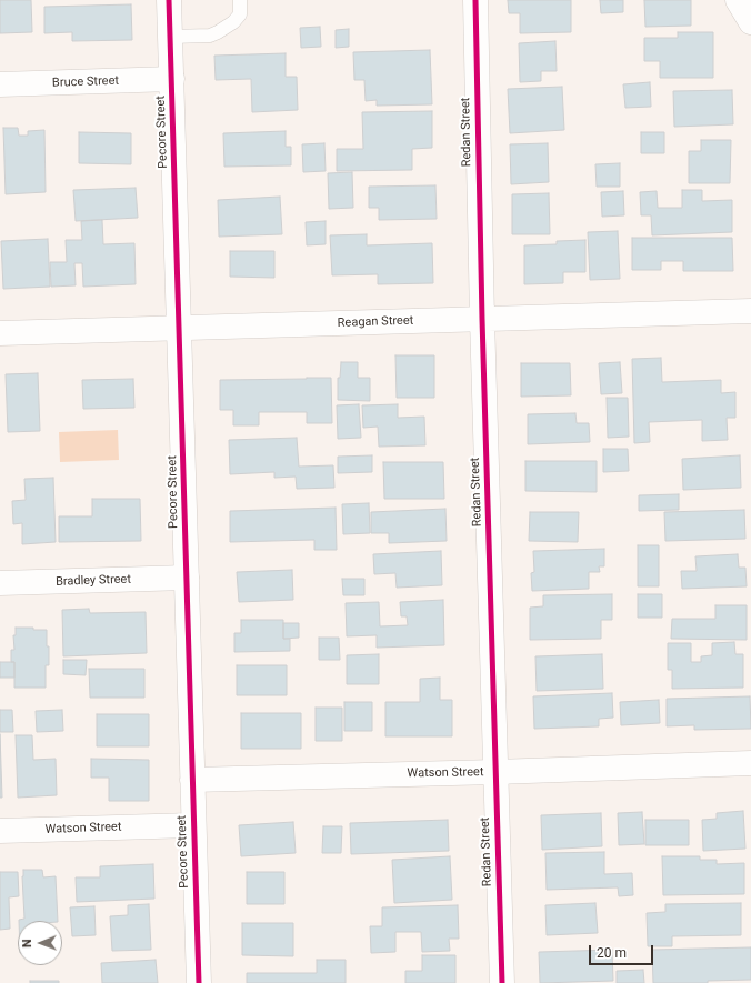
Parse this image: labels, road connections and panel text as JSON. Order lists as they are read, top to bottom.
{
  "streets": {
    "street": [
      "Bruce Street",
      "Pecore Street",
      "Redan Street",
      "Reagan Street",
      "Bradley Street",
      "Watson Street"
    ]
  },
  "crossings": [
    ["Bruce Street", "Pecore Street"],
    ["Pecore Street", "Reagan Street"],
    ["Pecore Street", "Bradley Street"],
    ["Pecore Street", "Watson Street"],
    ["Redan Street", "Reagan Street"],
    ["Redan Street", "Watson Street"]
  ],
  "scale_bar": "20 m",
  "north": "left"
}
